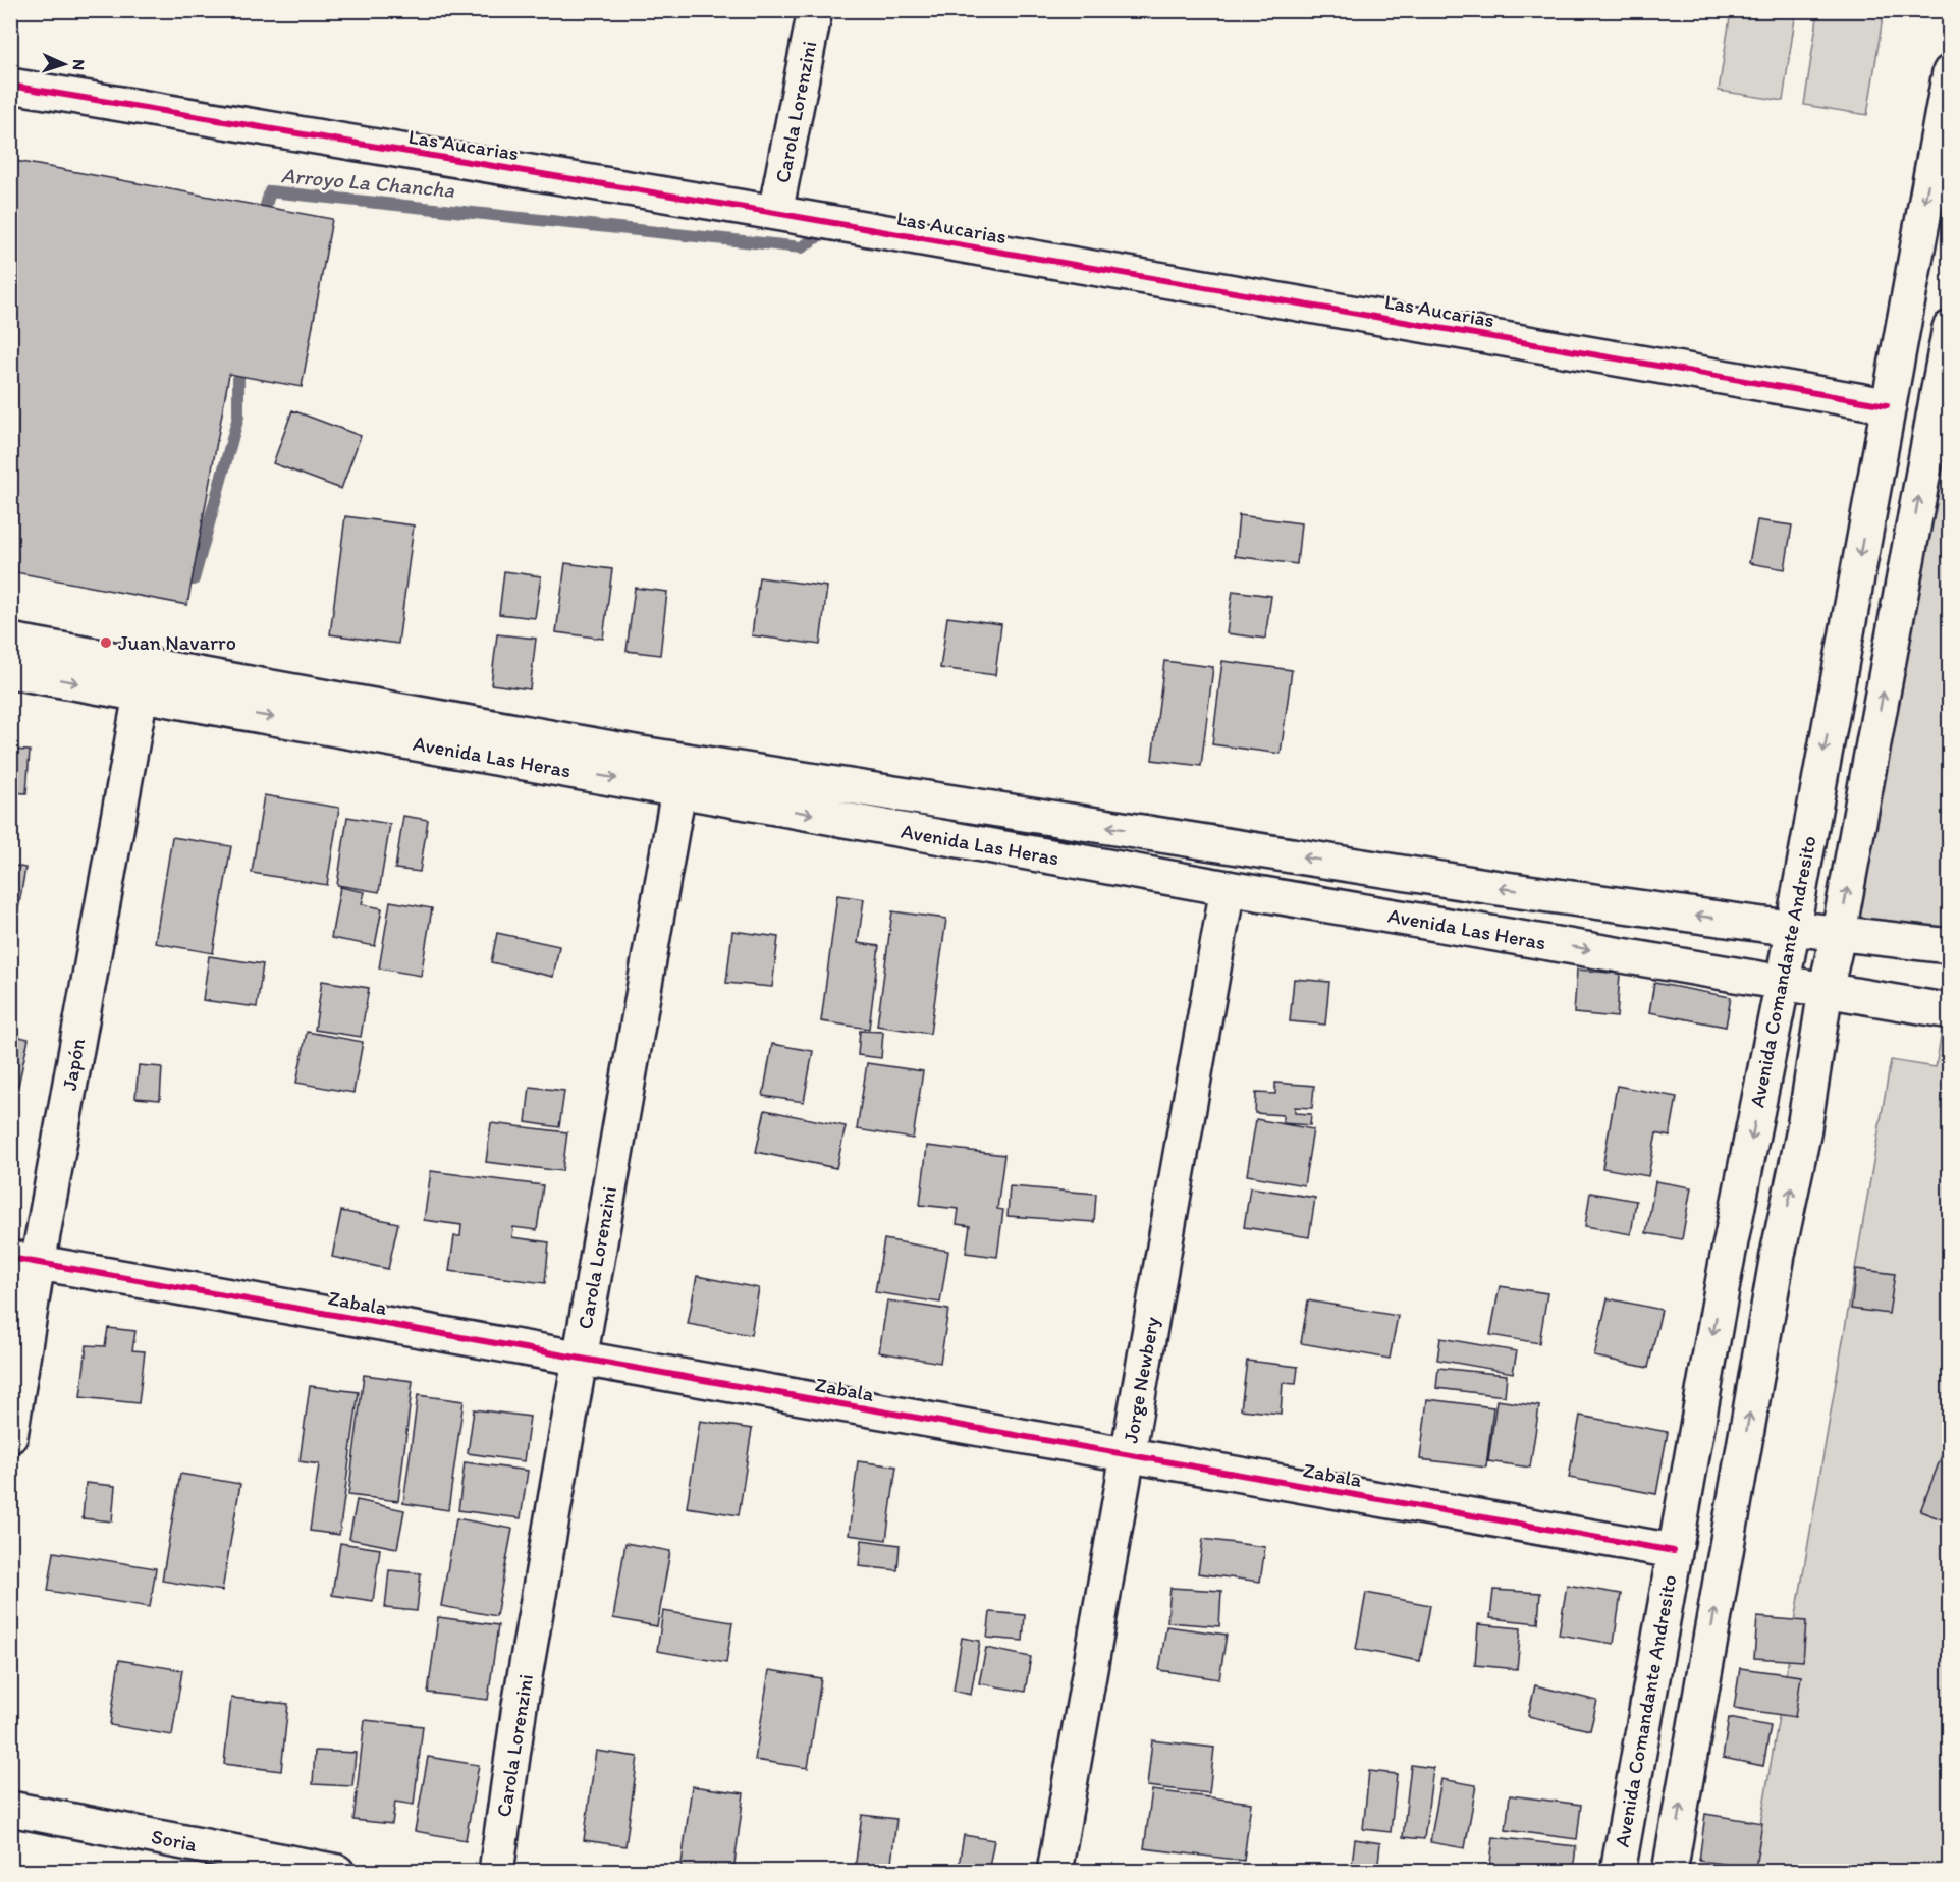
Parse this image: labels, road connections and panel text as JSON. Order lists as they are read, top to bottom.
{
  "streets": {
    "main road": [
      "Carola Lorenzini",
      "Las Aucarias",
      "Avenida Las Heras",
      "Avenida Comandante Andresito",
      "Japón",
      "Zabala",
      "Jorge Newbery",
      "Soria"
    ]
  },
  "crossings": [
    ["Carola Lorenzini", "Las Aucarias"],
    ["Carola Lorenzini", "Avenida Las Heras"],
    ["Carola Lorenzini", "Zabala"],
    ["Las Aucarias", "Avenida Comandante Andresito"],
    ["Avenida Las Heras", "Avenida Comandante Andresito"],
    ["Avenida Las Heras", "Japón"],
    ["Avenida Las Heras", "Jorge Newbery"],
    ["Avenida Comandante Andresito", "Zabala"],
    ["Japón", "Zabala"],
    ["Zabala", "Jorge Newbery"]
  ],
  "water": ["Arroyo La Chancha"],
  "places": ["Juan Navarro"],
  "north": "right"
}
